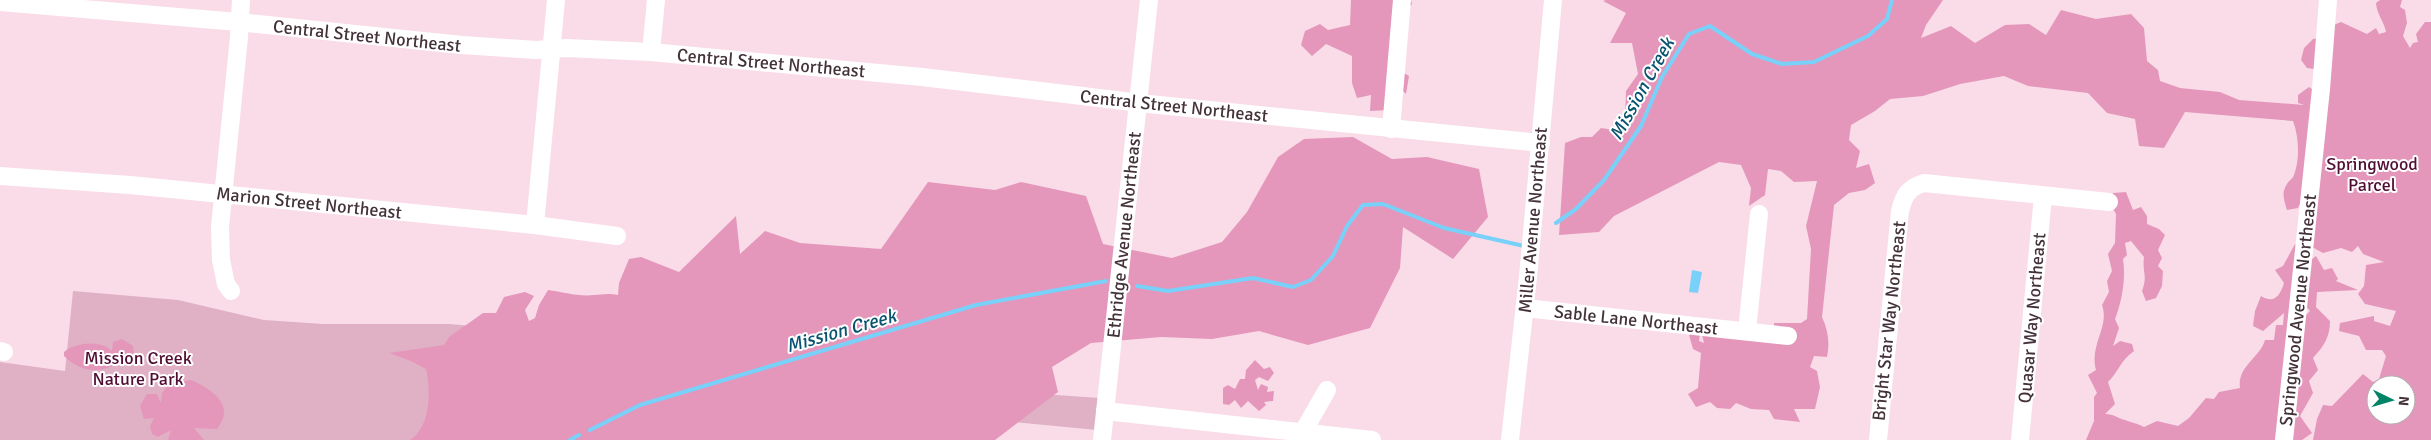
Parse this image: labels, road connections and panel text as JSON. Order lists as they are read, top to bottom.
{
  "streets": {
    "street": [
      "Central Street Northeast",
      "Marion Street Northeast",
      "Miller Avenue Northeast",
      "Ethridge Avenue Northeast",
      "Springwood Avenue Northeast",
      "Quasar Way Northeast",
      "Sable Lane Northeast",
      "Bright Star Way Northeast"
    ]
  },
  "crossings": [
    ["Central Street Northeast", "Miller Avenue Northeast"],
    ["Central Street Northeast", "Ethridge Avenue Northeast"],
    ["Miller Avenue Northeast", "Sable Lane Northeast"],
    ["Quasar Way Northeast", "Bright Star Way Northeast"]
  ],
  "water": ["Mission Creek"],
  "parks": ["Springwood Parcel", "Mission Creek Nature Park"],
  "north": "right"
}
